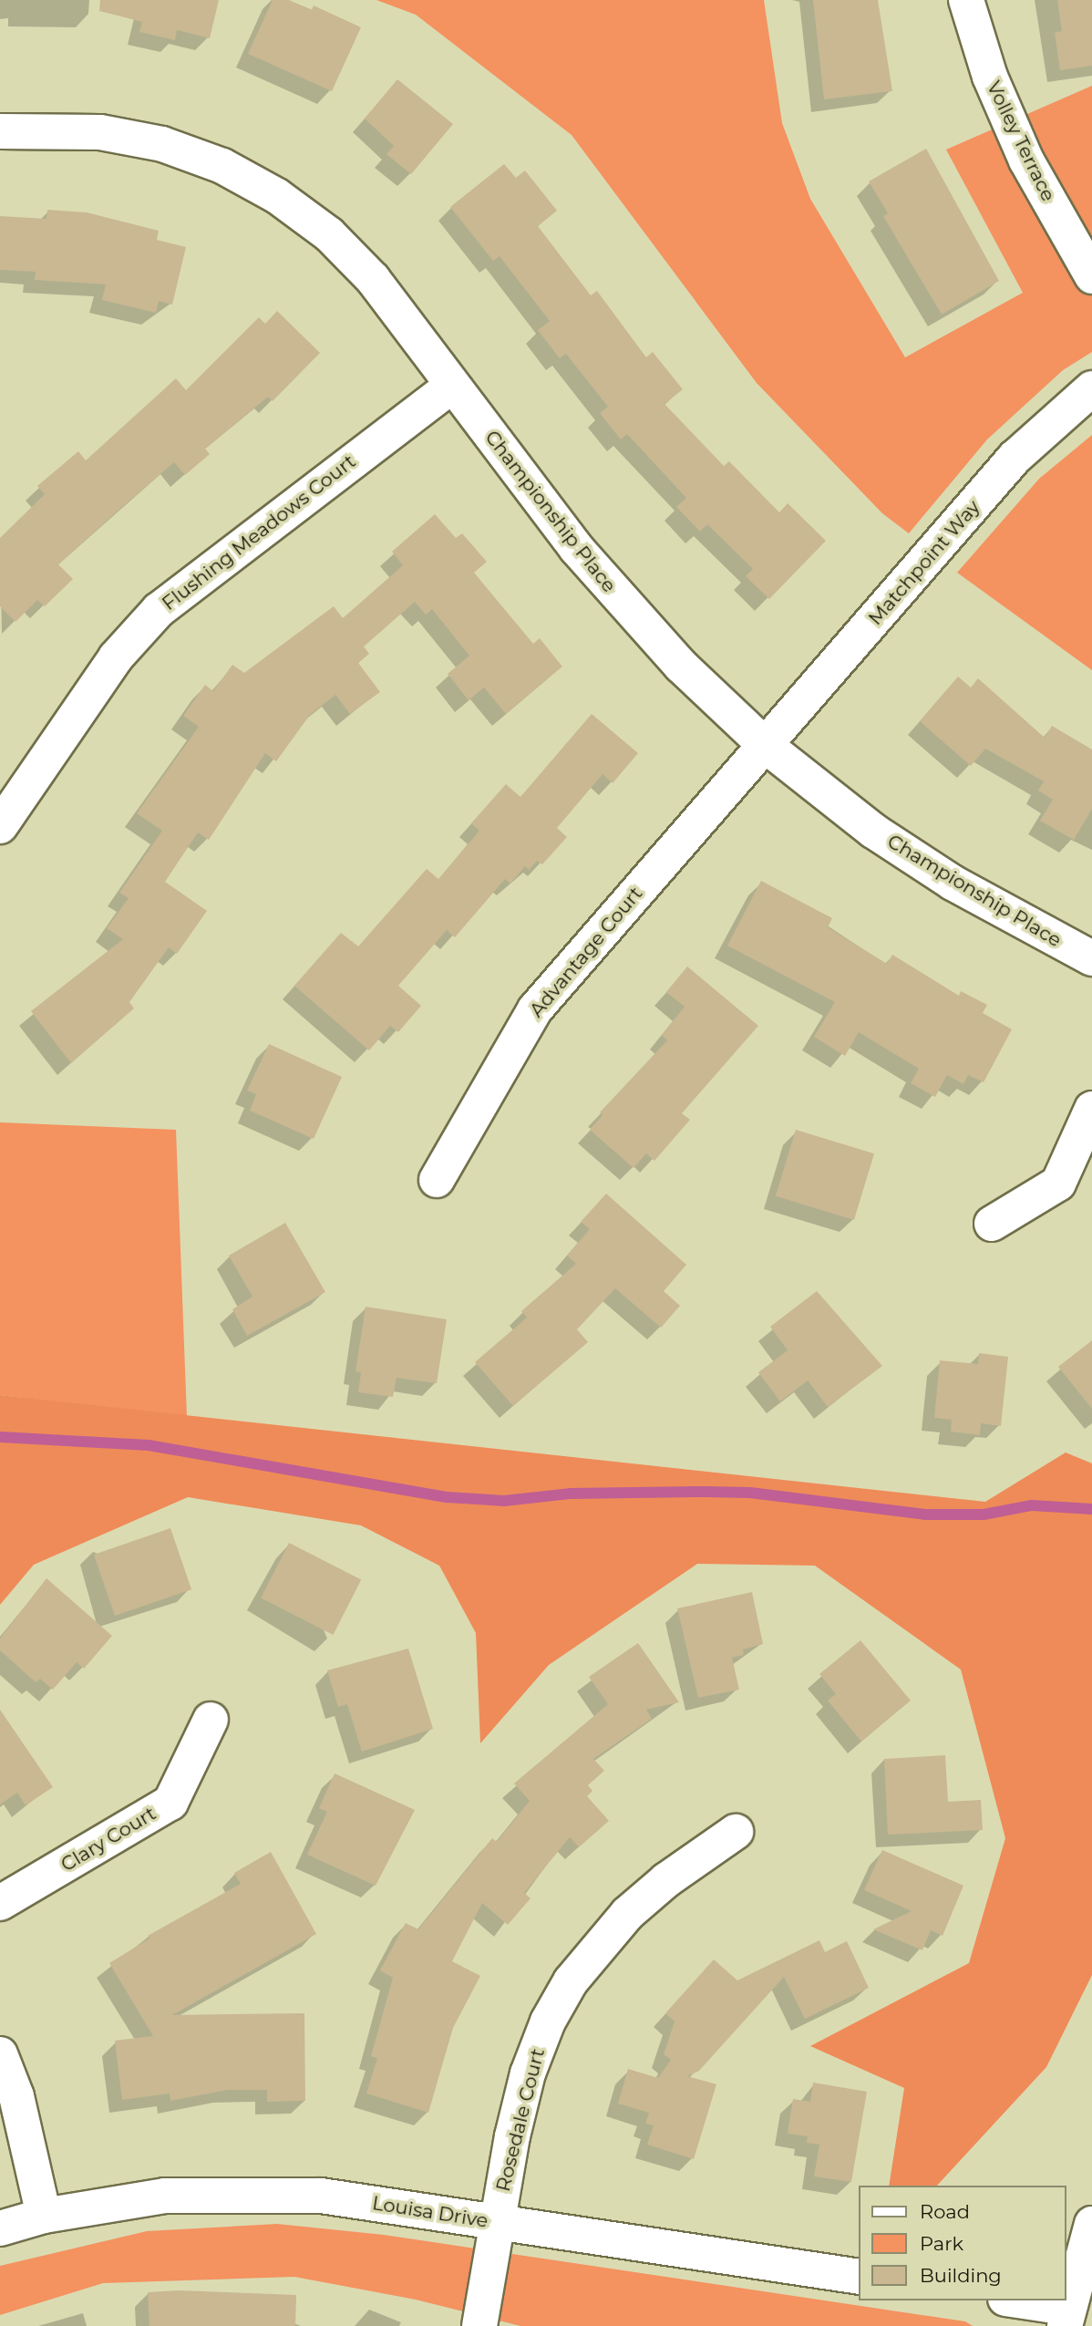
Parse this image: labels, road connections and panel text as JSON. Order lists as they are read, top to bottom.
{
  "streets": {
    "street": [
      "Volley Terrace",
      "Championship Place",
      "Flushing Meadows Court",
      "Matchpoint Way",
      "Advantage Court",
      "Clary Court",
      "Rosedale Court",
      "Louisa Drive"
    ]
  },
  "crossings": [
    ["Championship Place", "Flushing Meadows Court"],
    ["Championship Place", "Matchpoint Way"],
    ["Championship Place", "Advantage Court"],
    ["Matchpoint Way", "Advantage Court"],
    ["Rosedale Court", "Louisa Drive"]
  ],
  "legend": ["Road", "Park", "Building"]
}
